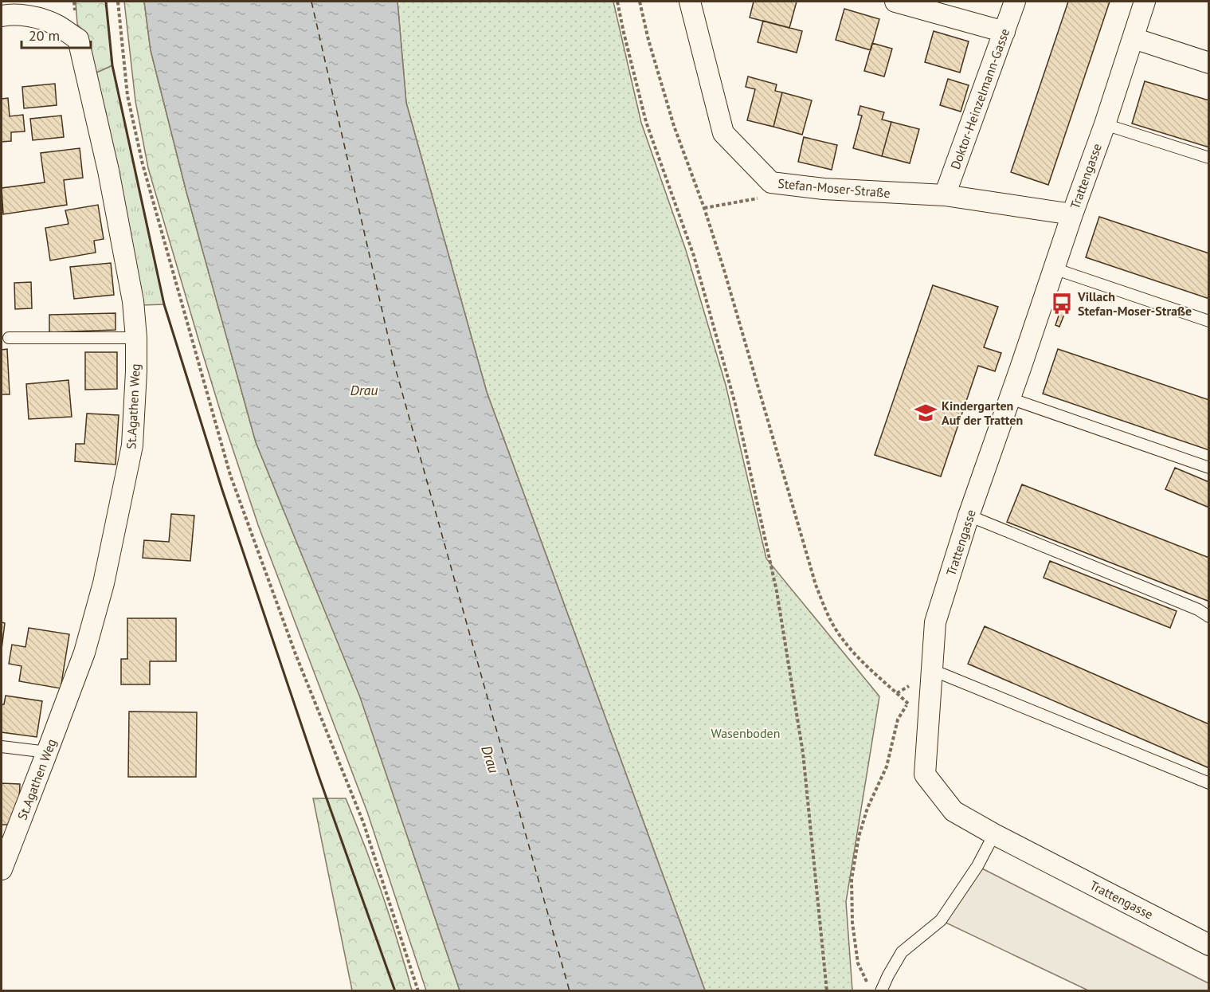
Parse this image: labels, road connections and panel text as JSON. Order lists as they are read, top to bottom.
{
  "streets": {
    "street": [
      "Doktor-Heinzelmann-Gasse",
      "Trattengasse",
      "Stefan-Moser-Straße",
      "St.Agathen Weg"
    ]
  },
  "crossings": [
    ["Doktor-Heinzelmann-Gasse", "Stefan-Moser-Straße"],
    ["Trattengasse", "Stefan-Moser-Straße"]
  ],
  "water": ["Drau"],
  "parks": ["Wasenboden"],
  "places": {
    "bus stop": ["Villach Stefan-Moser-Straße"],
    "school or university": ["Kindergarten Auf der Tratten"]
  },
  "scale_bar": "20 m"
}
